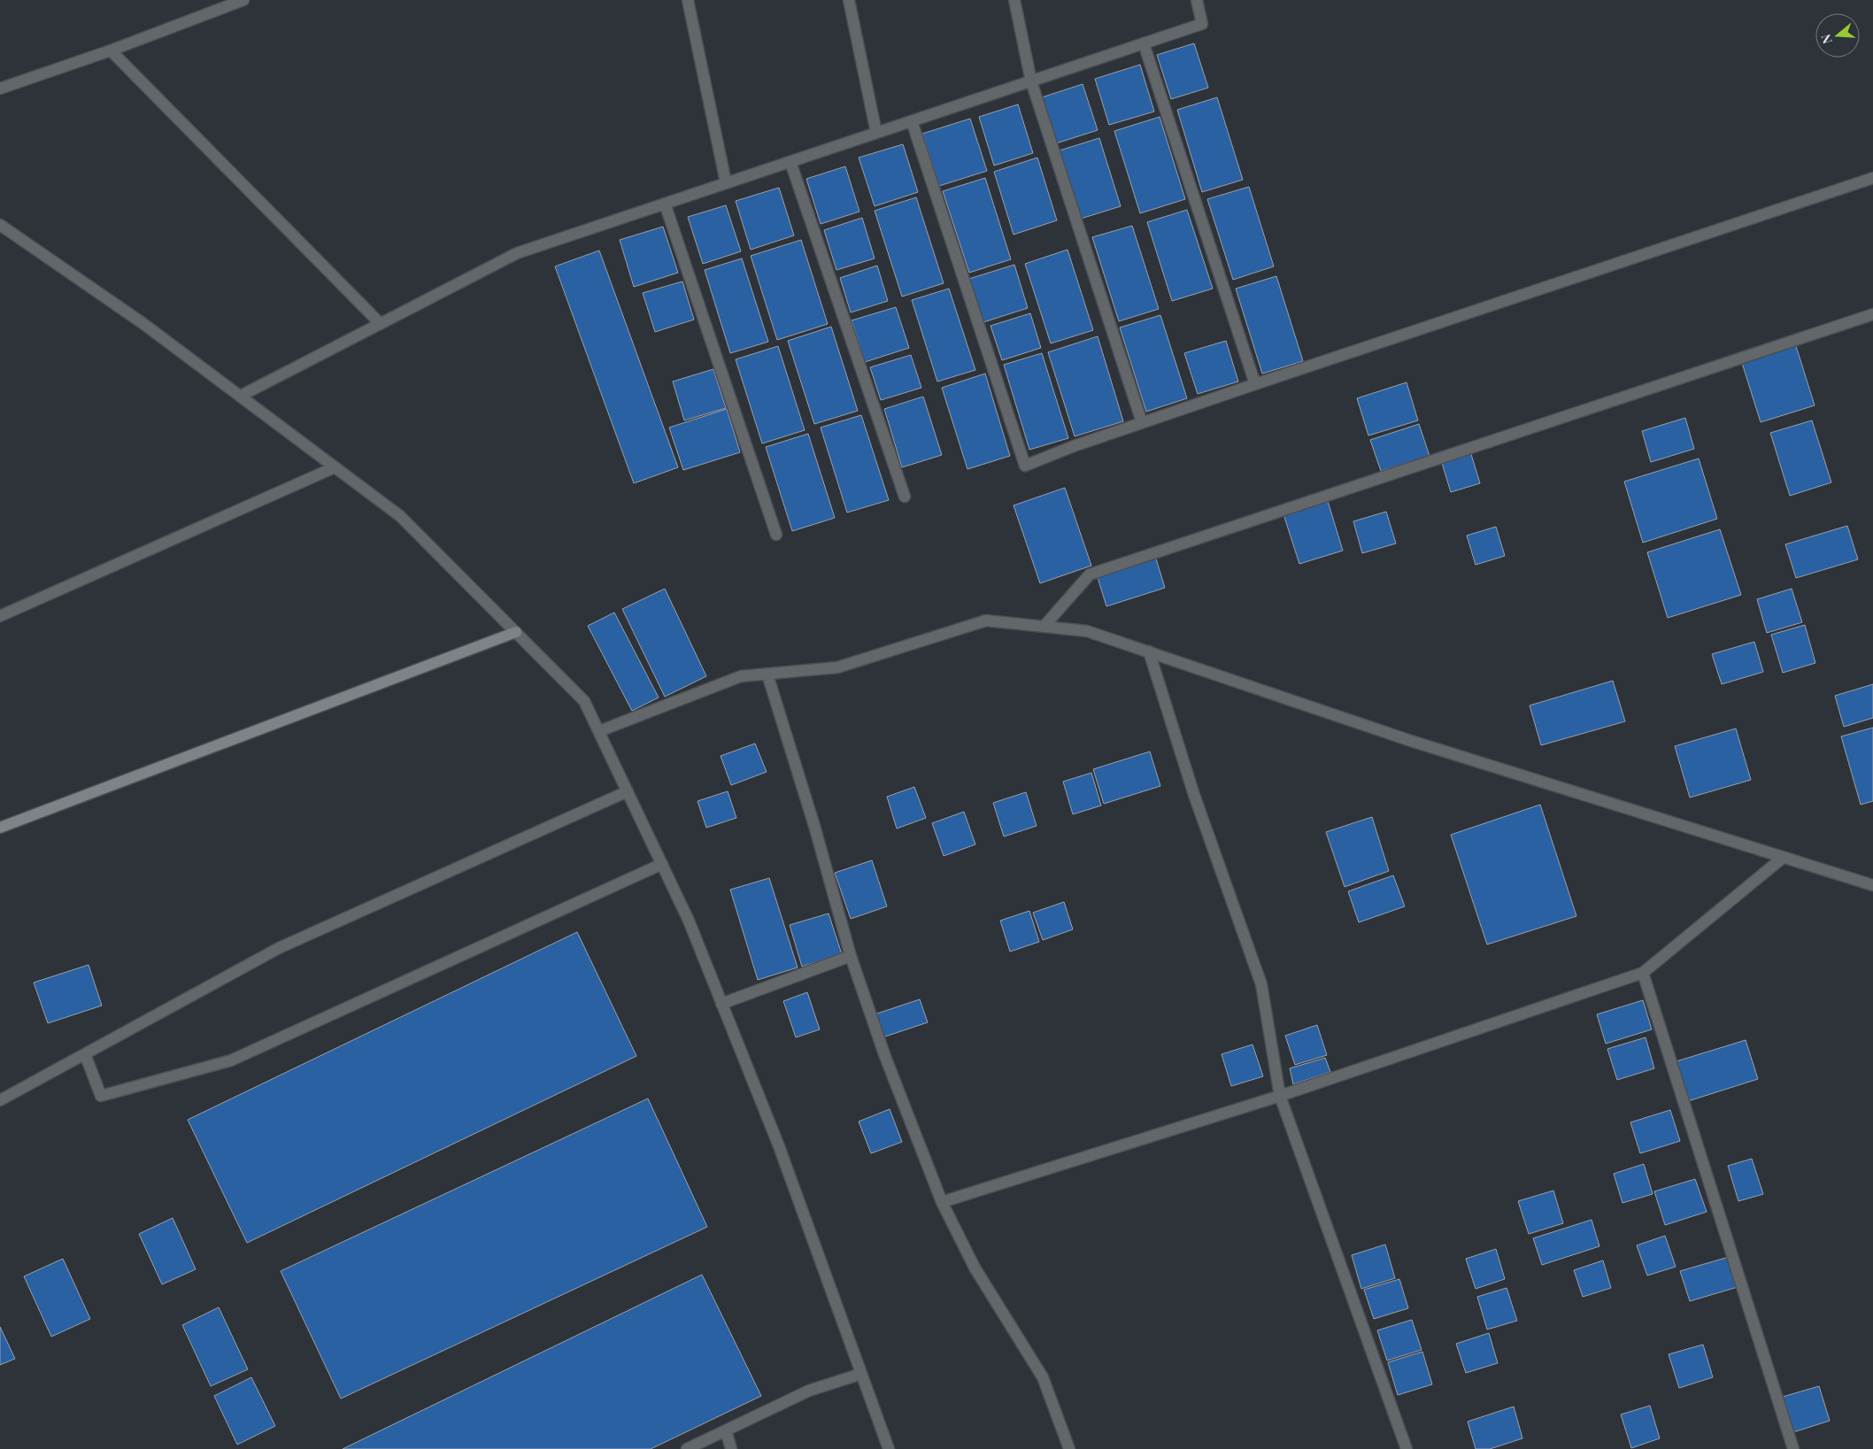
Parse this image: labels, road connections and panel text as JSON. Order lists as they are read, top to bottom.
{
  "north": "left"
}
